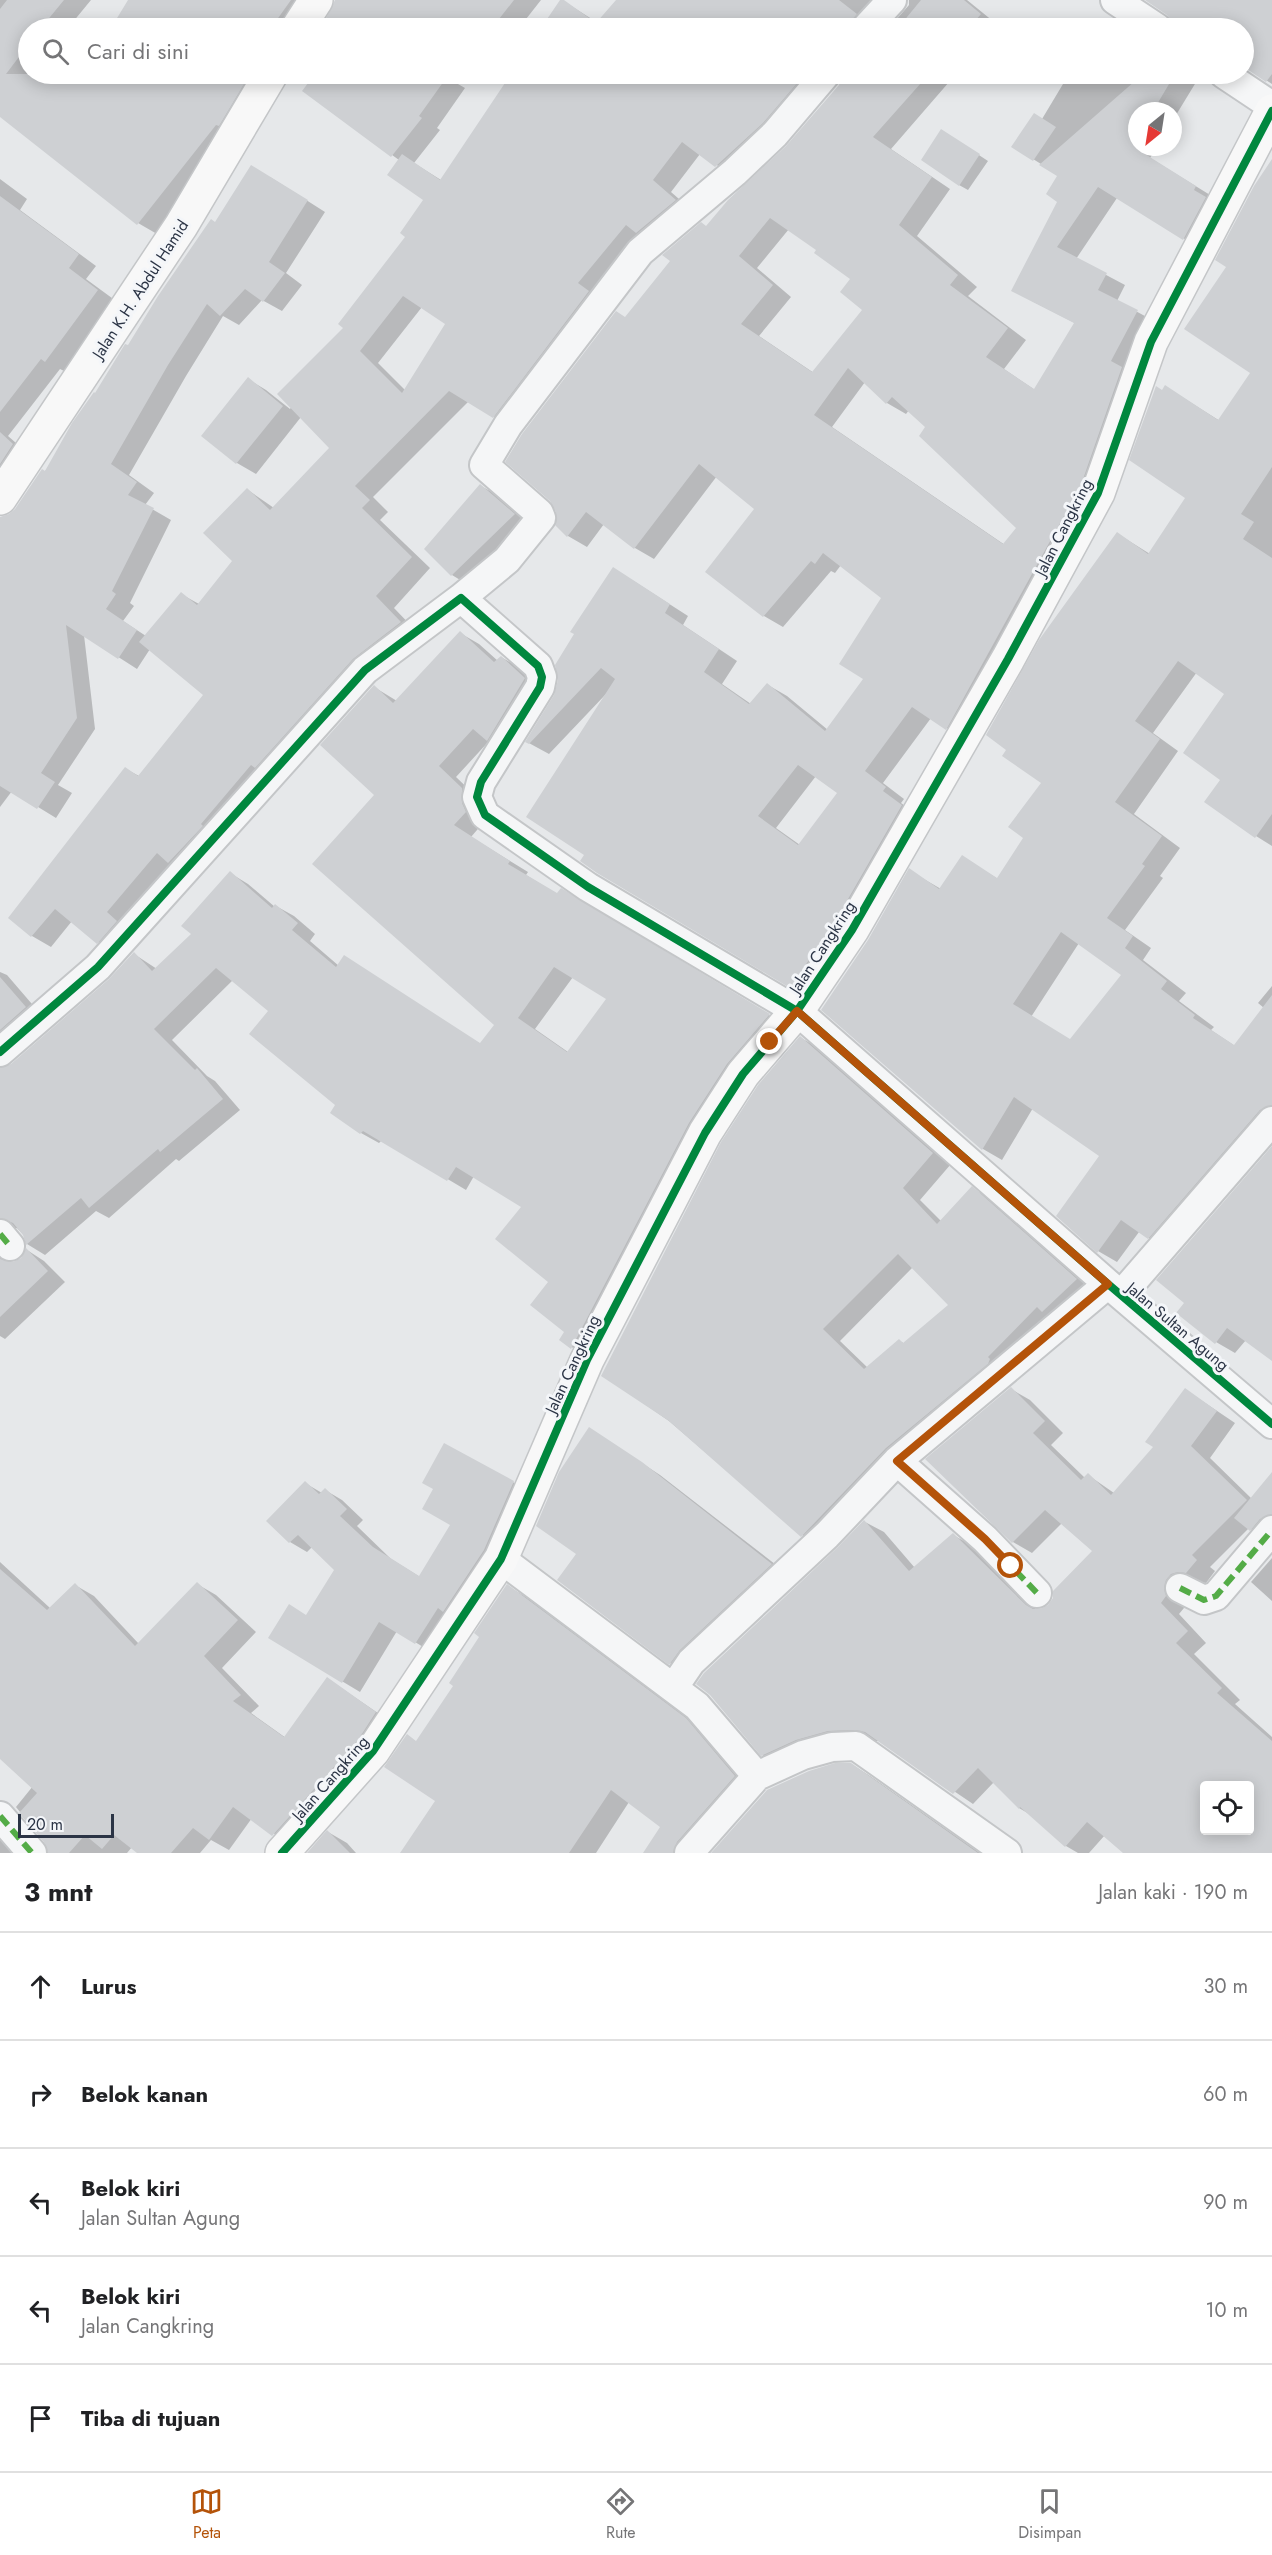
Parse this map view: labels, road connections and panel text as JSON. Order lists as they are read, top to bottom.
{
  "streets": {
    "street": ["Jalan K.H. Abdul Hamid", "Jalan Cangkring", "Jalan Sultan Agung"]
  },
  "crossings": [
    ["Jalan Cangkring", "Jalan Sultan Agung"]
  ],
  "scale_bar": "20 m",
  "north": "bottom left",
  "page": {
    "search": "Cari di sini",
    "scale": "20 m",
    "heading": ["3 mnt", "Jalan kaki · 190 m"],
    "list": [
      ["Lurus", "30 m"],
      ["Belok kanan", "60 m"],
      ["Belok kiri", "Jalan Sultan Agung", "90 m"],
      ["Belok kiri", "Jalan Cangkring", "10 m"],
      "Tiba di tujuan"
    ],
    "nav": ["Peta", "Rute", "Disimpan"]
  }
}
